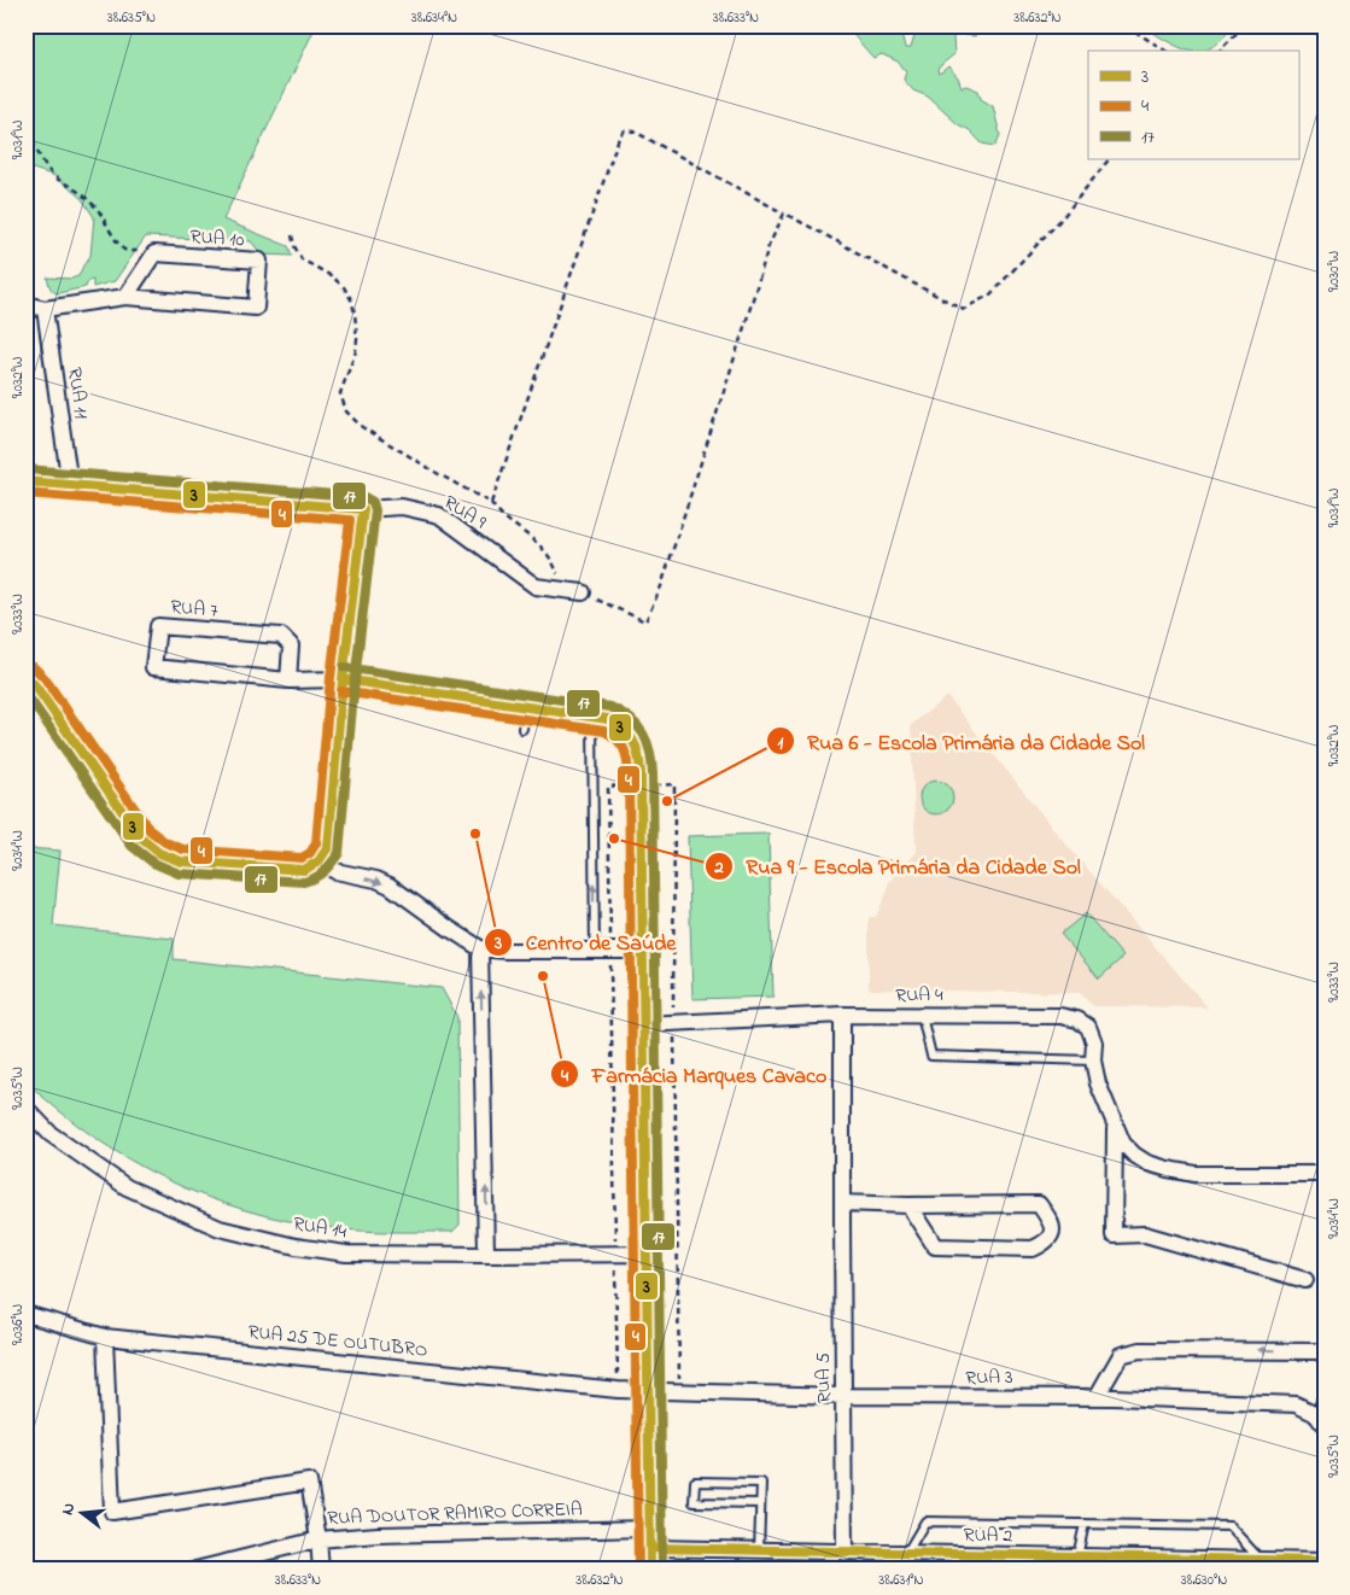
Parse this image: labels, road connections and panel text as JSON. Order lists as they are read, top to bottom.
{
  "streets": {
    "street": [
      "RUA 10",
      "RUA 11",
      "RUA 9",
      "RUA 7",
      "RUA 4",
      "RUA 14",
      "RUA 25 DE OUTUBRO",
      "RUA 5",
      "RUA 3",
      "RUA DOUTOR RAMIRO CORREIA",
      "RUA 2"
    ]
  },
  "crossings": [
    ["RUA 10", "RUA 11"],
    ["RUA 11", "RUA 9"],
    ["RUA 4", "RUA 5"],
    ["RUA 25 DE OUTUBRO", "RUA 3"],
    ["RUA 5", "RUA 3"],
    ["RUA 5", "RUA 2"]
  ],
  "places": [
    "Rua 6 - Escola Primária da Cidade Sol",
    "Centro de Saúde",
    "Rua 9 - Escola Primária da Cidade Sol",
    "Farmácia Marques Cavaco"
  ],
  "lines": ["transit line 17", "transit line 3", "transit line 4"],
  "legend": ["3", "4", "17"],
  "north": "left",
  "coordinates": [
    "38.635°N",
    "38.634°N",
    "38.633°N",
    "38.632°N",
    "9.031°W",
    "9.030°W",
    "9.032°W",
    "9.033°W",
    "9.034°W",
    "9.035°W",
    "9.036°W",
    "38.631°N",
    "38.630°N"
  ]
}
